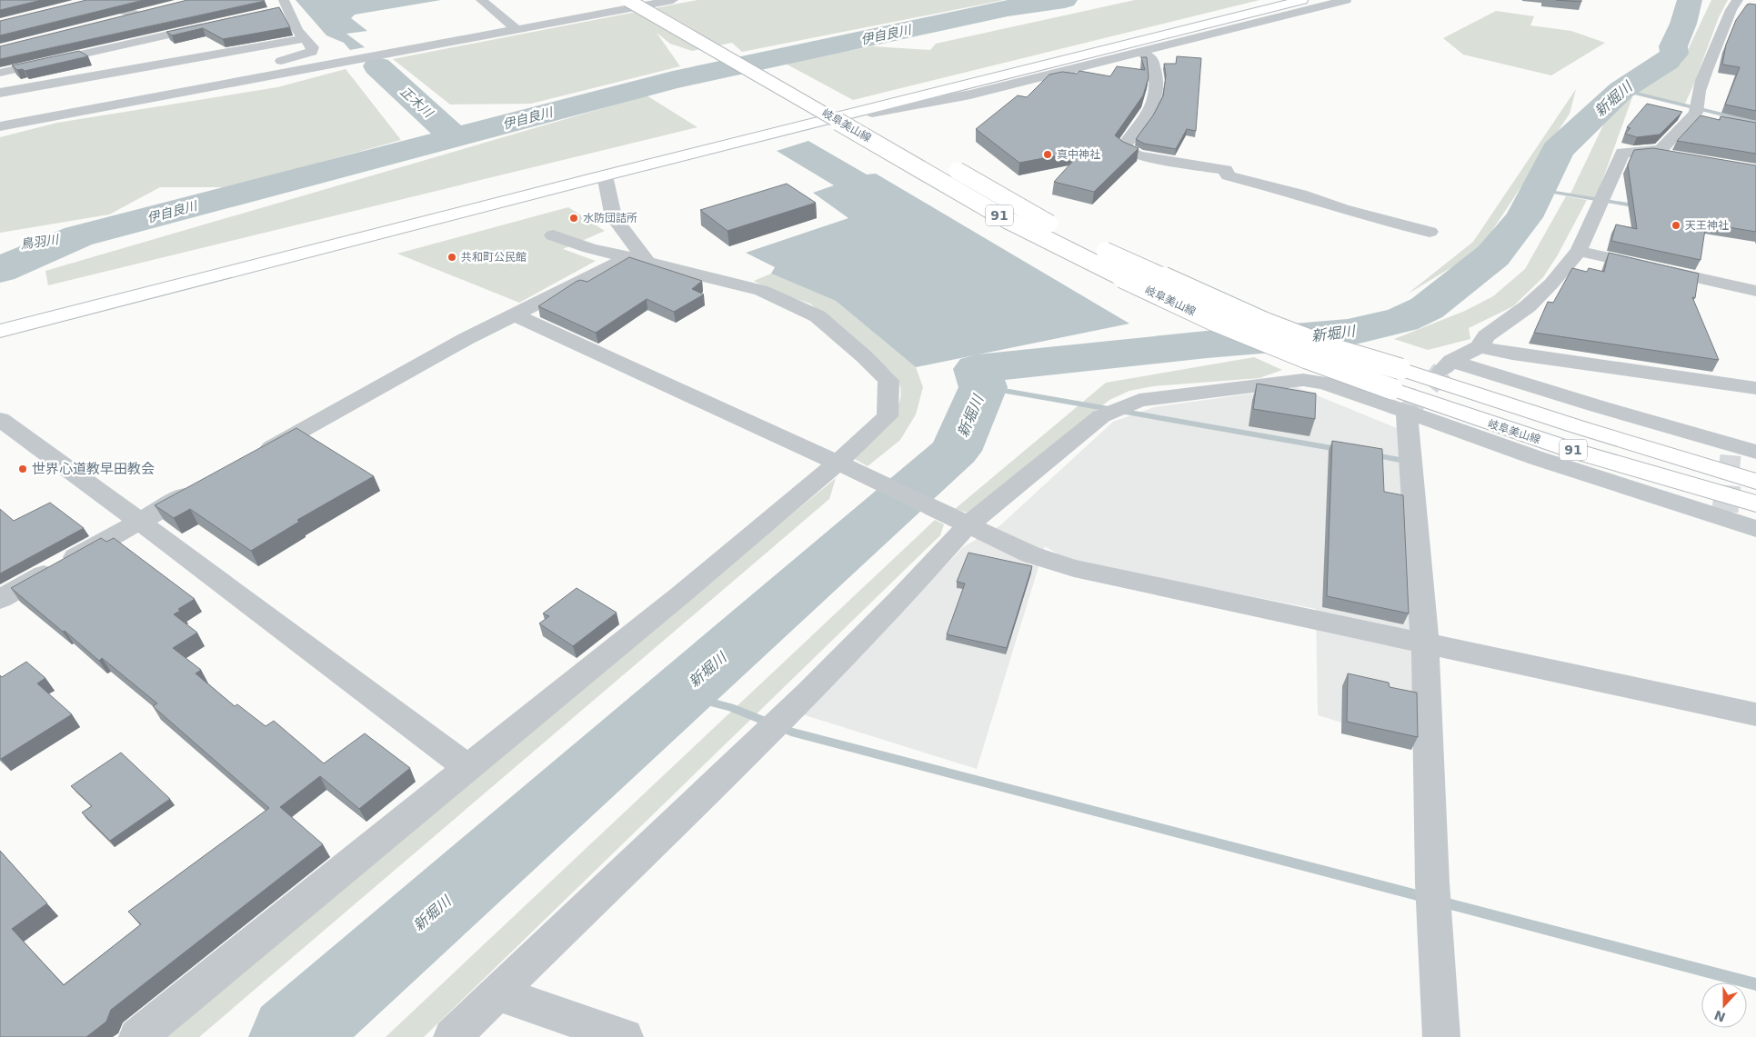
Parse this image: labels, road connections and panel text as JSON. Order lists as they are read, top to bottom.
{
  "streets": {
    "main road": ["岐阜美山線", "91"]
  },
  "water": [
    "伊自良川",
    "新堀川",
    "正木川",
    "鳥羽川"
  ],
  "places": [
    "真中神社",
    "水防団詰所",
    "天王神社",
    "共和町公民館",
    "世界心道教早田教会"
  ],
  "north": "bottom"
}
